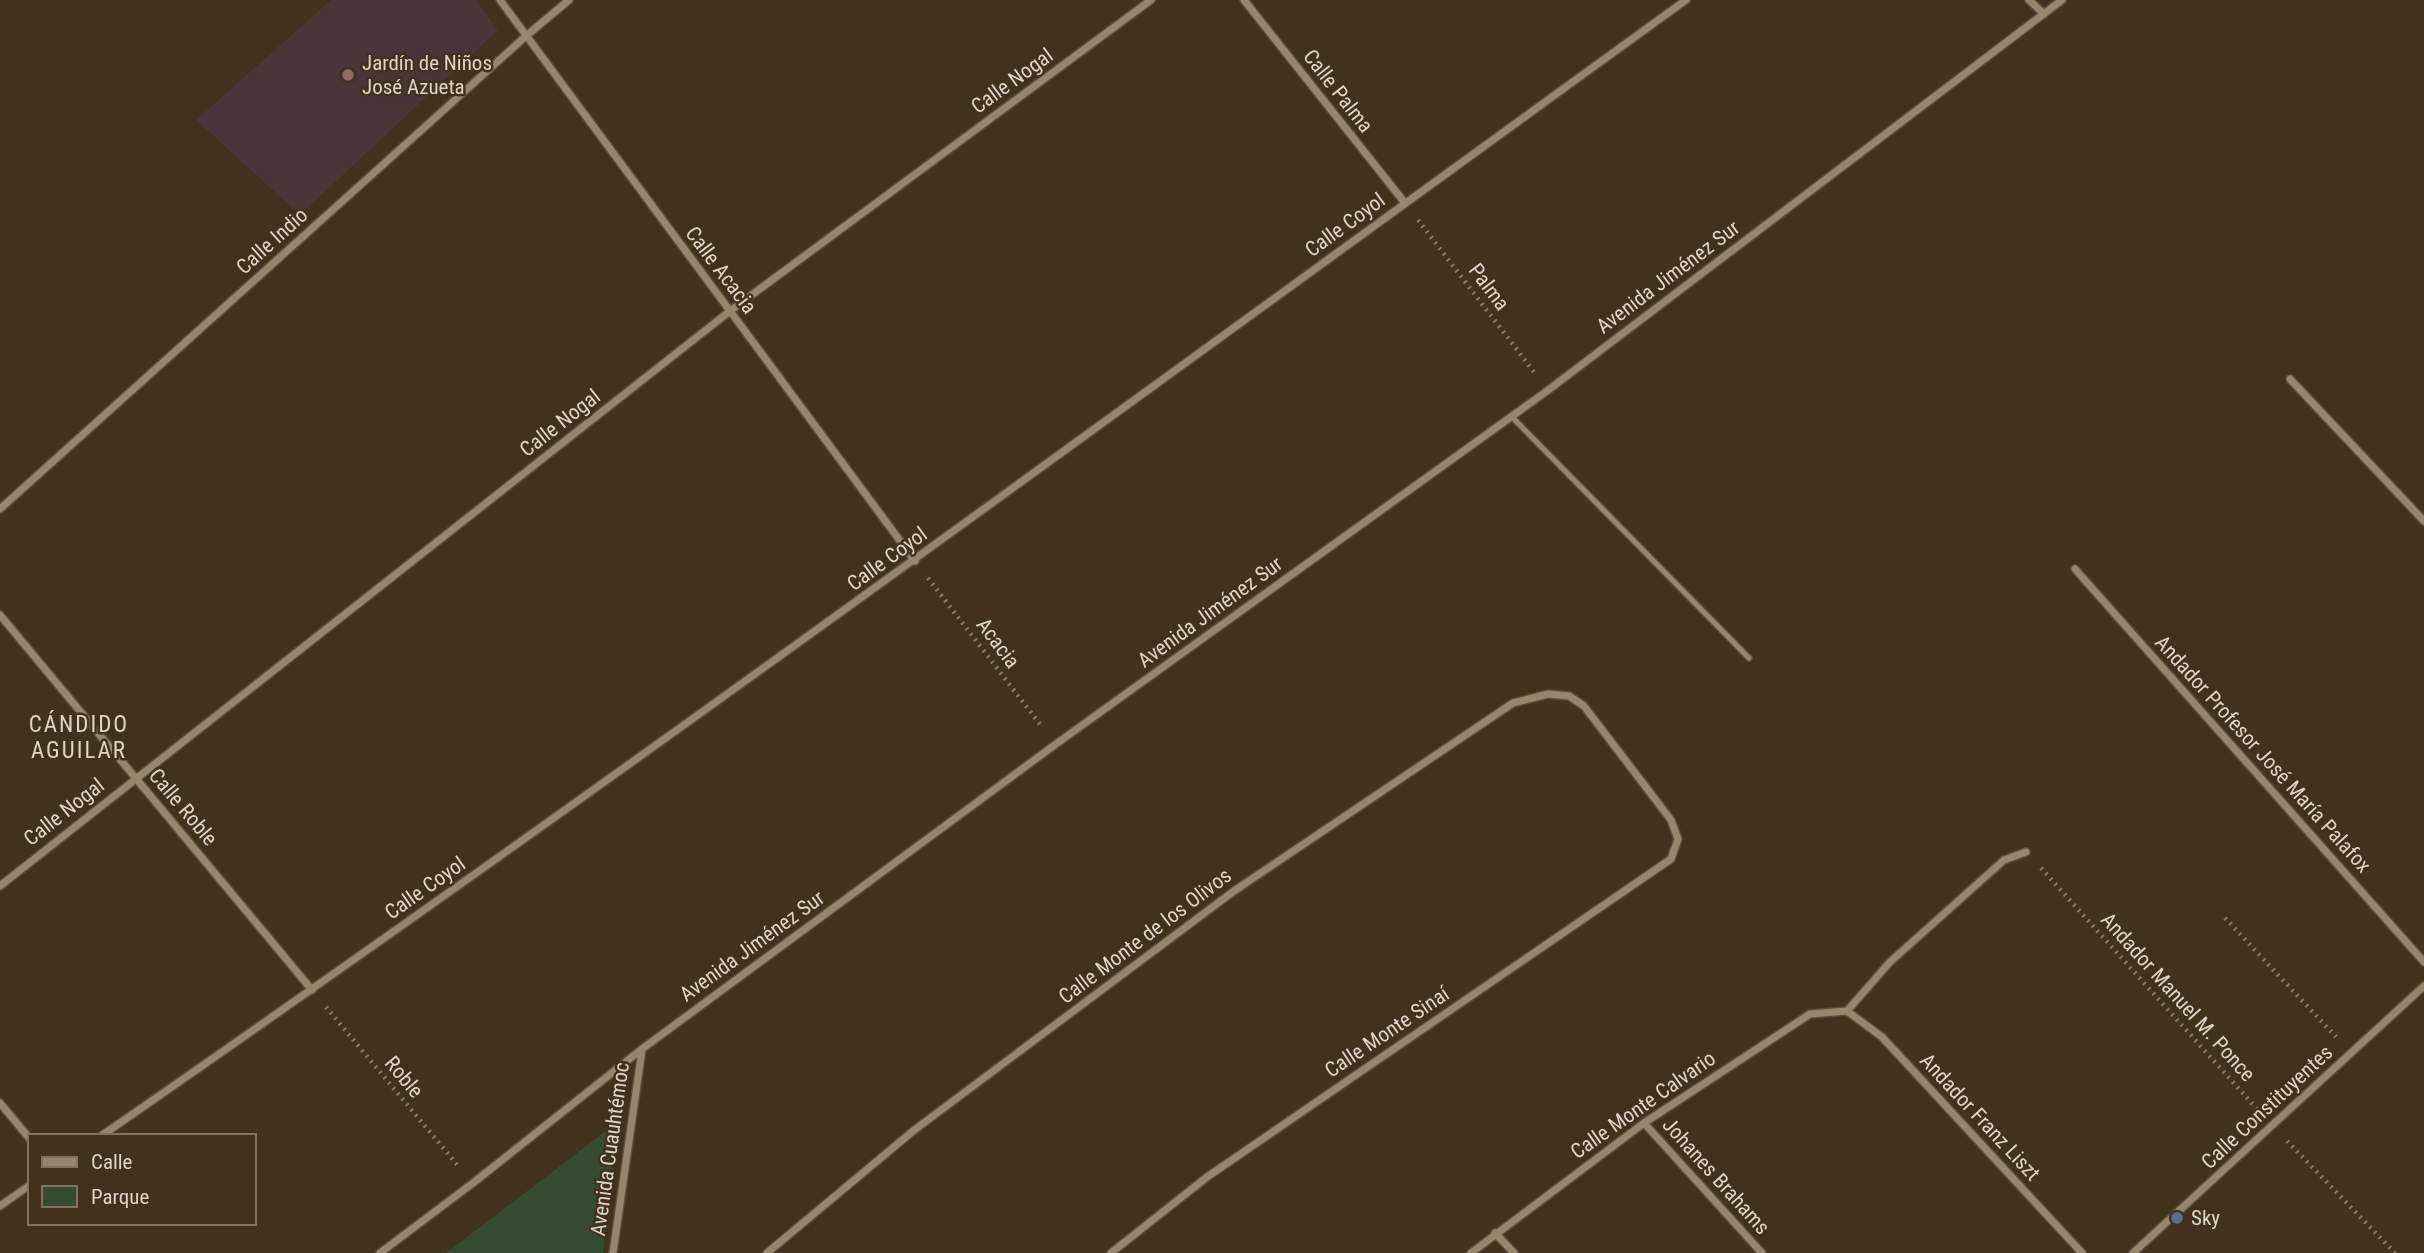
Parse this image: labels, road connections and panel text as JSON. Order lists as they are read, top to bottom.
{
  "streets": {
    "street": [
      "Calle Nogal",
      "Calle Palma",
      "Calle Coyol",
      "Calle Indio",
      "Calle Acacia",
      "Avenida Jiménez Sur",
      "Andador Profesor José María Palafox",
      "Calle Roble",
      "Calle Monte de los Olivos",
      "Calle Monte Sinaí",
      "Calle Monte Calvario",
      "Calle Constituyentes",
      "Andador Franz Liszt",
      "Avenida Cuauhtémoc",
      "Johanes Brahams"
    ],
    "path": [
      "Palma",
      "Acacia",
      "Andador Manuel M. Ponce",
      "Roble"
    ]
  },
  "crossings": [
    ["Calle Nogal", "Calle Acacia"],
    ["Calle Nogal", "Calle Roble"],
    ["Calle Palma", "Calle Coyol"],
    ["Calle Palma", "Palma"],
    ["Calle Coyol", "Calle Acacia"],
    ["Calle Coyol", "Palma"],
    ["Calle Coyol", "Acacia"],
    ["Calle Coyol", "Calle Roble"],
    ["Calle Coyol", "Roble"],
    ["Calle Indio", "Calle Acacia"],
    ["Calle Acacia", "Acacia"],
    ["Avenida Jiménez Sur", "Palma"],
    ["Avenida Jiménez Sur", "Acacia"],
    ["Avenida Jiménez Sur", "Roble"],
    ["Avenida Jiménez Sur", "Avenida Cuauhtémoc"],
    ["Calle Roble", "Roble"],
    ["Calle Monte de los Olivos", "Calle Monte Sinaí"],
    ["Andador Manuel M. Ponce", "Calle Constituyentes"],
    ["Calle Monte Calvario", "Andador Franz Liszt"],
    ["Calle Monte Calvario", "Johanes Brahams"]
  ],
  "districts": ["CÁNDIDO AGUILAR"],
  "places": ["Jardín de Niños José Azueta", "Sky"],
  "legend": ["Calle", "Parque"]
}
